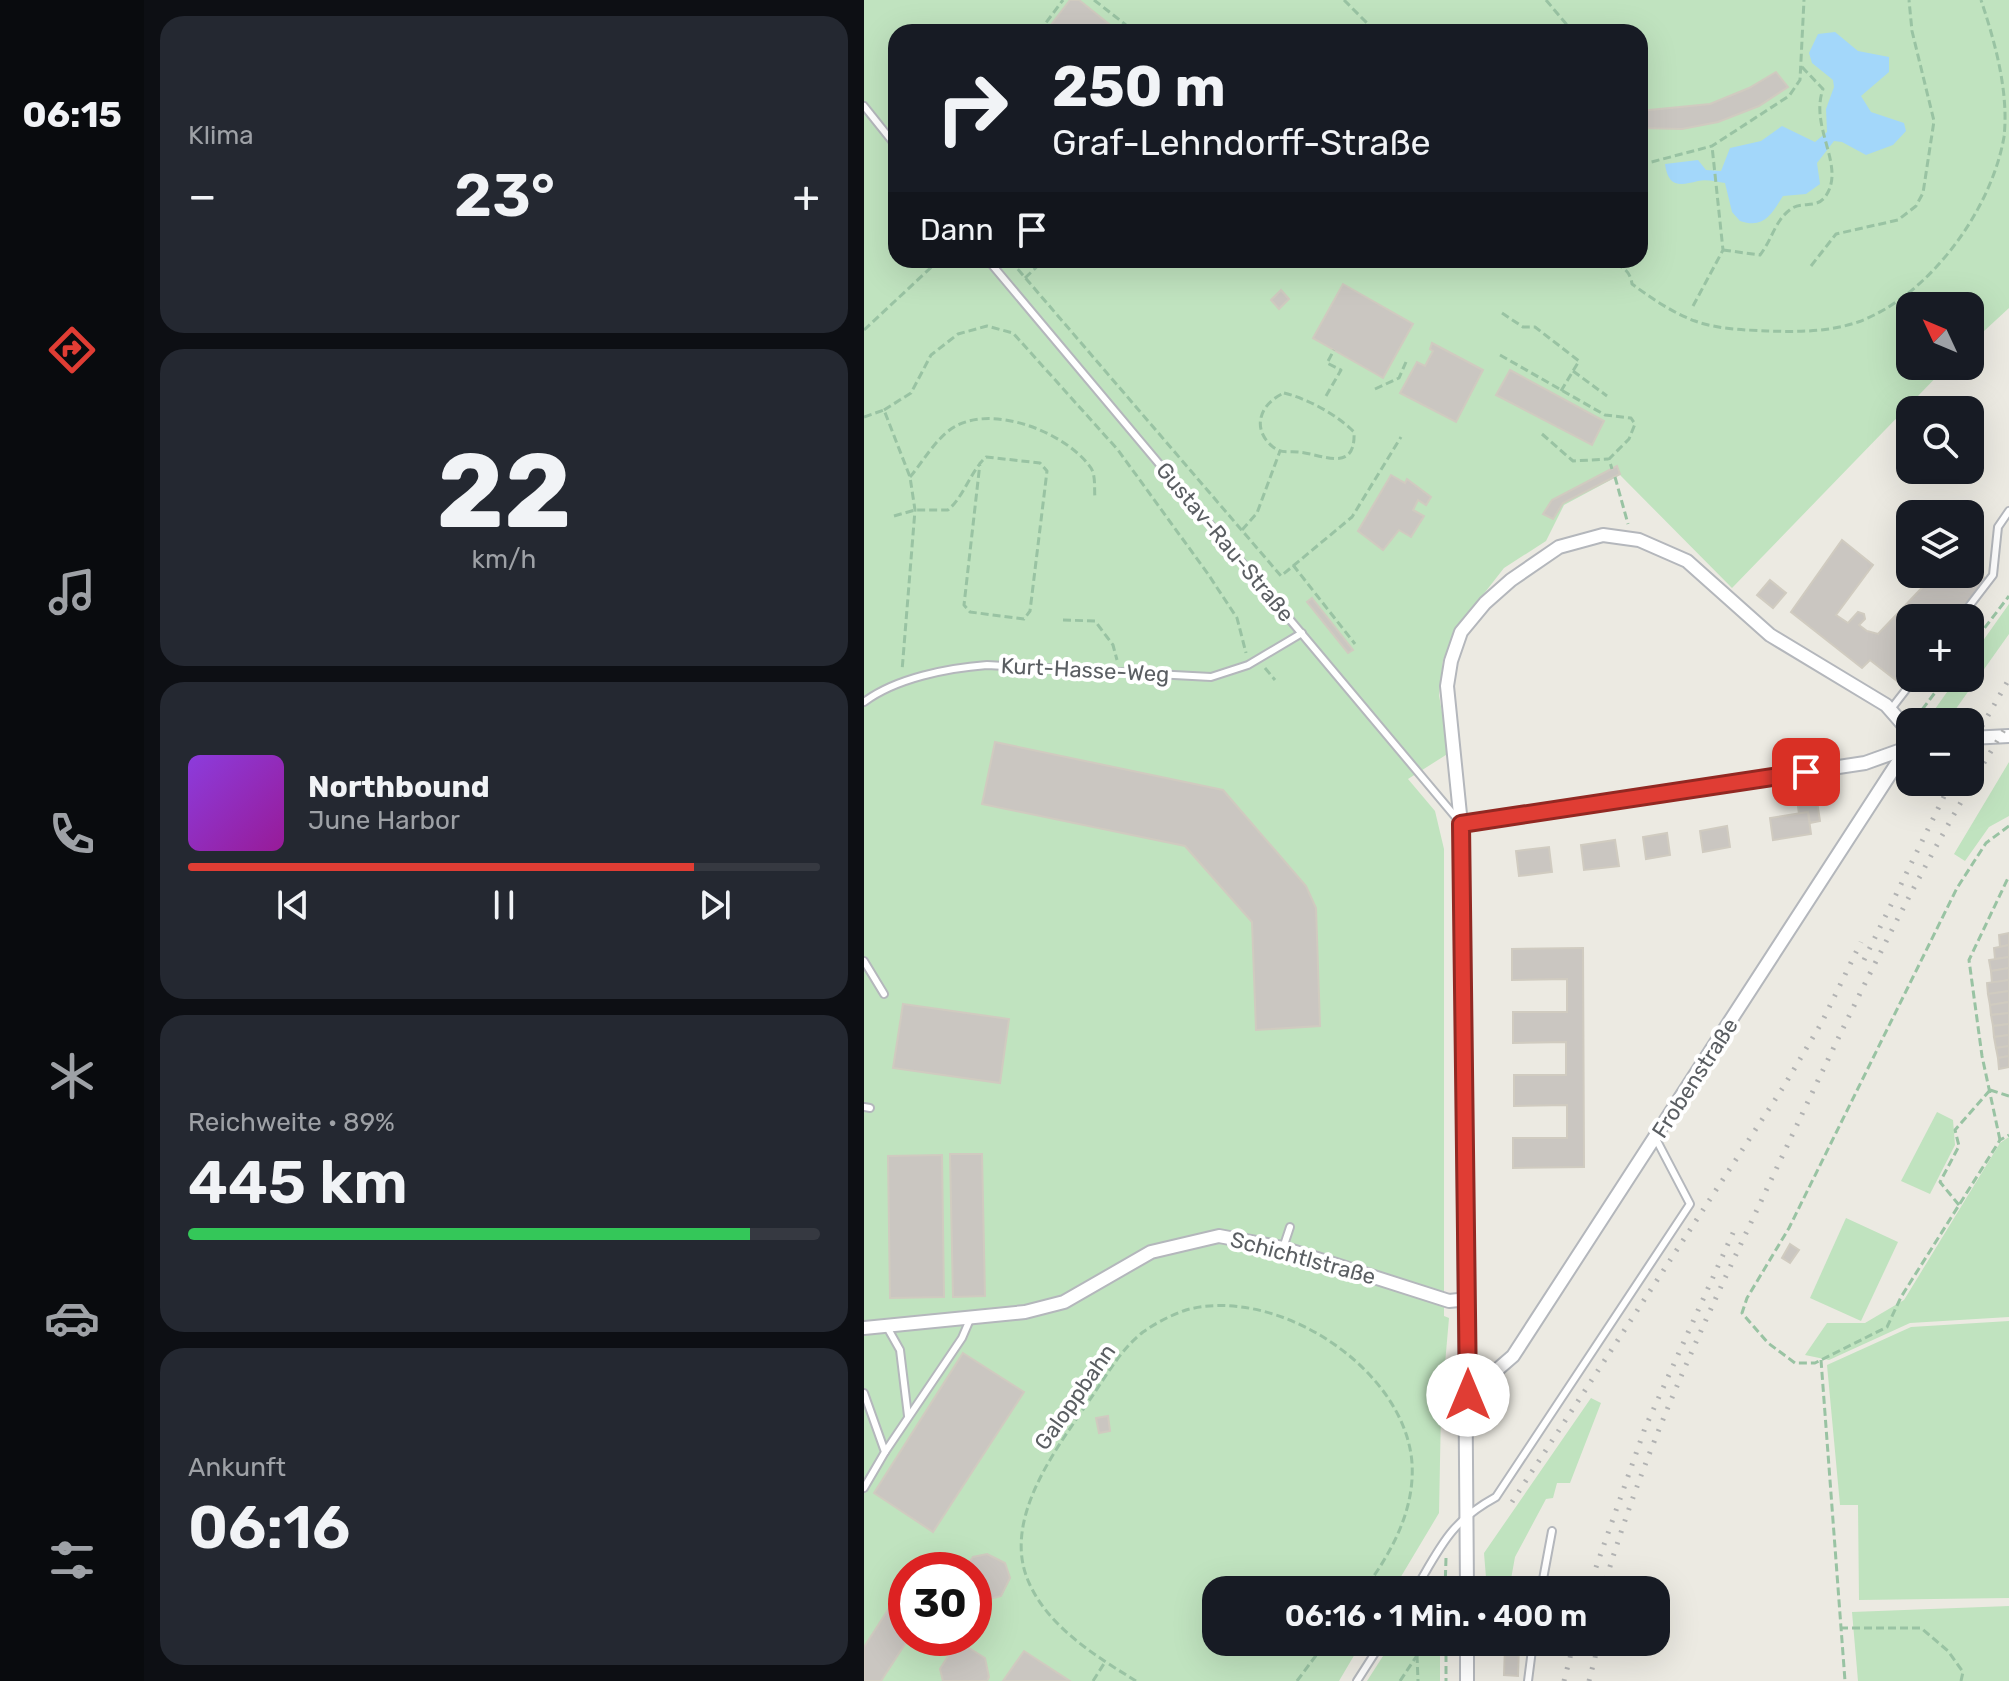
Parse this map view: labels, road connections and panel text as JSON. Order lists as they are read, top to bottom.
{
  "streets": {
    "street": ["Frobenstraße", "Schichtlstraße"],
    "lane": ["Gustav-Rau-Straße", "Kurt-Hasse-Weg"],
    "path": ["Galoppbahn"]
  },
  "crossings": [
    ["Gustav-Rau-Straße", "Kurt-Hasse-Weg"]
  ],
  "north": "top left",
  "page": {
    "tabs": "06:15",
    "tile": [
      "Klima",
      ["22", "km/h"],
      ["Reichweite · 89%", "445 km"],
      ["Ankunft", "06:16"]
    ],
    "turn": ["250 m", "Graf-Lehndorff-Straße"],
    "heat": ["−", "23°", "+"],
    "then": "Dann",
    "map_buttons": ["+", "−"],
    "song": ["Northbound", "June Harbor"],
    "limit": "30",
    "trip": "06:16 · 1 Min. · 400 m"
  }
}
